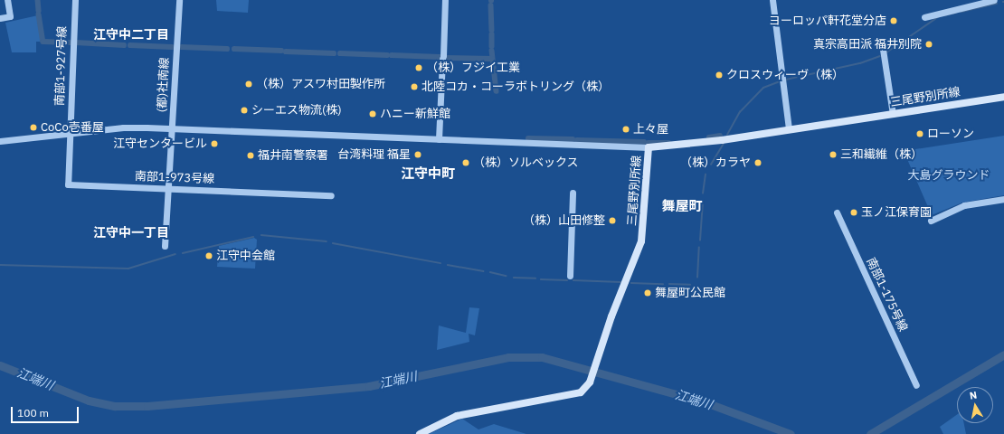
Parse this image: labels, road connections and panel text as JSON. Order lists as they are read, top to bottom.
{
  "streets": {
    "main road": ["三尾野別所線"],
    "street": [
      "南部1-927号線",
      "(都)社南線",
      "南部1-973号線",
      "南部1-175号線"
    ]
  },
  "crossings": [
    ["南部1-927号線", "南部1-973号線"],
    ["(都)社南線", "南部1-973号線"]
  ],
  "districts": [
    "江守中二丁目",
    "江守中町",
    "舞屋町",
    "江守中一丁目"
  ],
  "water": ["江端川"],
  "parks": ["大島グラウンド"],
  "places": [
    "ヨーロッパ軒花堂分店",
    "真宗高田派 福井別院",
    "（株）フジイ工業",
    "クロスウィーヴ（株）",
    "（株）アスワ村田製作所",
    "北陸コカ・コーラボトリング（株）",
    "シーエス物流(株)",
    "ハニー新鮮館",
    "CoCo壱番屋",
    "上々屋",
    "ローソン",
    "江守センタービル",
    "台湾料理 福星",
    "三和繊維（株）",
    "福井南警察署",
    "（株）ソルベックス",
    "（株）カラヤ",
    "玉ノ江保育園",
    "（株）山田修整",
    "江守中会館",
    "舞屋町公民館"
  ],
  "scale_bar": "100 m",
  "north": "top"
}
